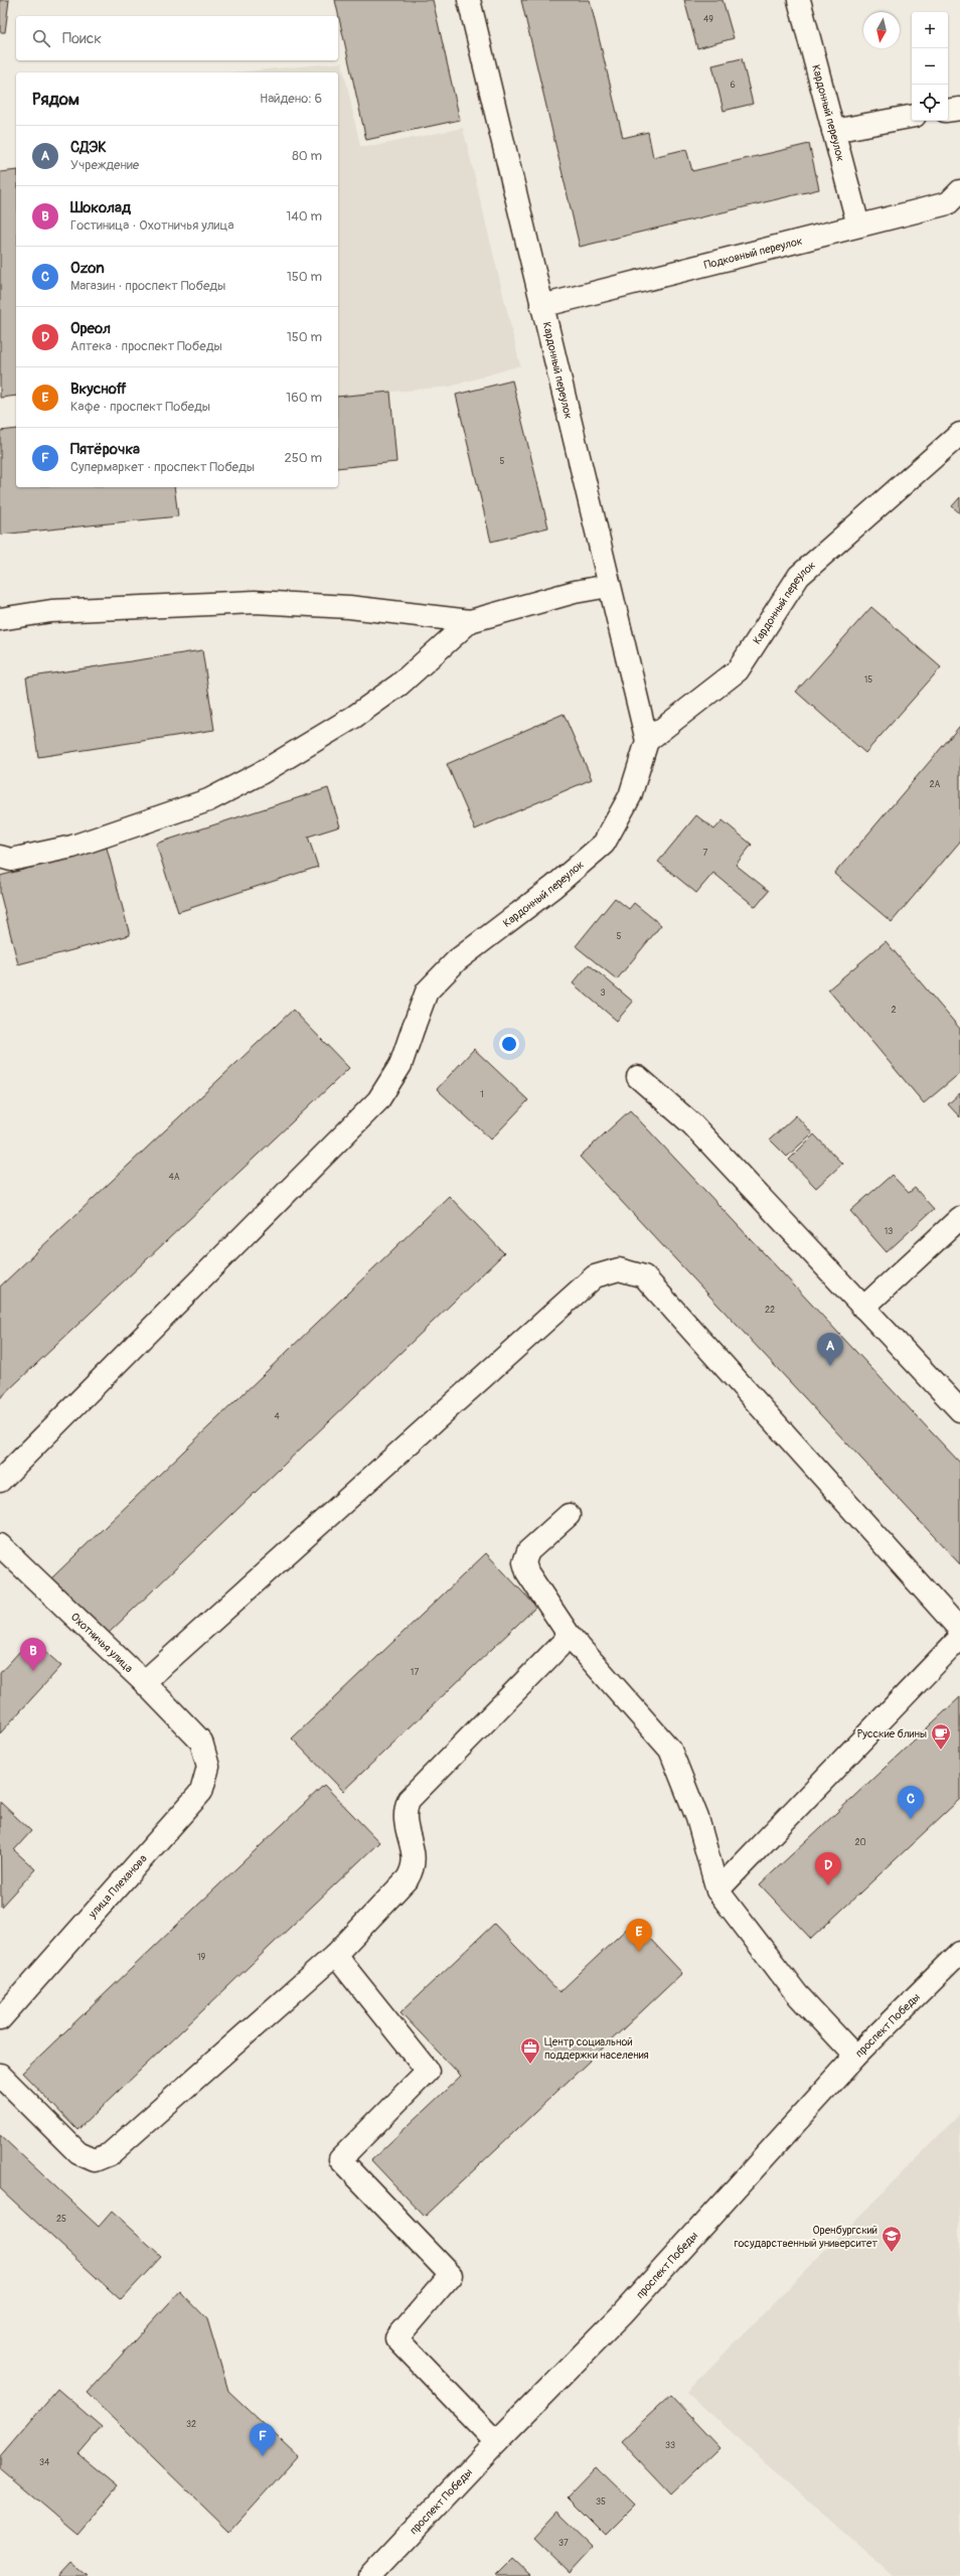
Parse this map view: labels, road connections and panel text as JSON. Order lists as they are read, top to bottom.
{
  "streets": {
    "street": [
      "Кардонный переулок",
      "Подковный переулок",
      "Охотничья улица",
      "улица Плеханова",
      "проспект Победы"
    ]
  },
  "crossings": [
    ["Кардонный переулок", "Подковный переулок"],
    ["Охотничья улица", "улица Плеханова"]
  ],
  "places": {
    "cafe": ["Русские блины"],
    "office": ["Центр социальной поддержки населения"],
    "school or university": ["Оренбургский государственный университет"]
  },
  "house_numbers": [
    "49",
    "6",
    "5",
    "15",
    "2А",
    "7",
    "5",
    "3",
    "2",
    "1",
    "4А",
    "13",
    "22",
    "4",
    "17",
    "20",
    "19",
    "25",
    "32",
    "33",
    "34",
    "35",
    "37"
  ],
  "north": "bottom",
  "page": {
    "map_buttons": ["+", "−"],
    "search": "Поиск",
    "heading": ["Рядом", "Найдено: 6"],
    "list": [
      {
        "mark": "A",
        "name": "СДЭК",
        "note": "Учреждение",
        "value": "80 m"
      },
      {
        "mark": "B",
        "name": "Шоколад",
        "note": "Гостиница · Охотничья улица",
        "value": "140 m"
      },
      {
        "mark": "C",
        "name": "Ozon",
        "note": "Магазин · проспект Победы",
        "value": "150 m"
      },
      {
        "mark": "D",
        "name": "Ореол",
        "note": "Аптека · проспект Победы",
        "value": "150 m"
      },
      {
        "mark": "E",
        "name": "Вкусноff",
        "note": "Кафе · проспект Победы",
        "value": "160 m"
      },
      {
        "mark": "F",
        "name": "Пятёрочка",
        "note": "Супермаркет · проспект Победы",
        "value": "250 m"
      }
    ],
    "pins": [
      "A",
      "B",
      "C",
      "D",
      "E",
      "F"
    ]
  }
}
